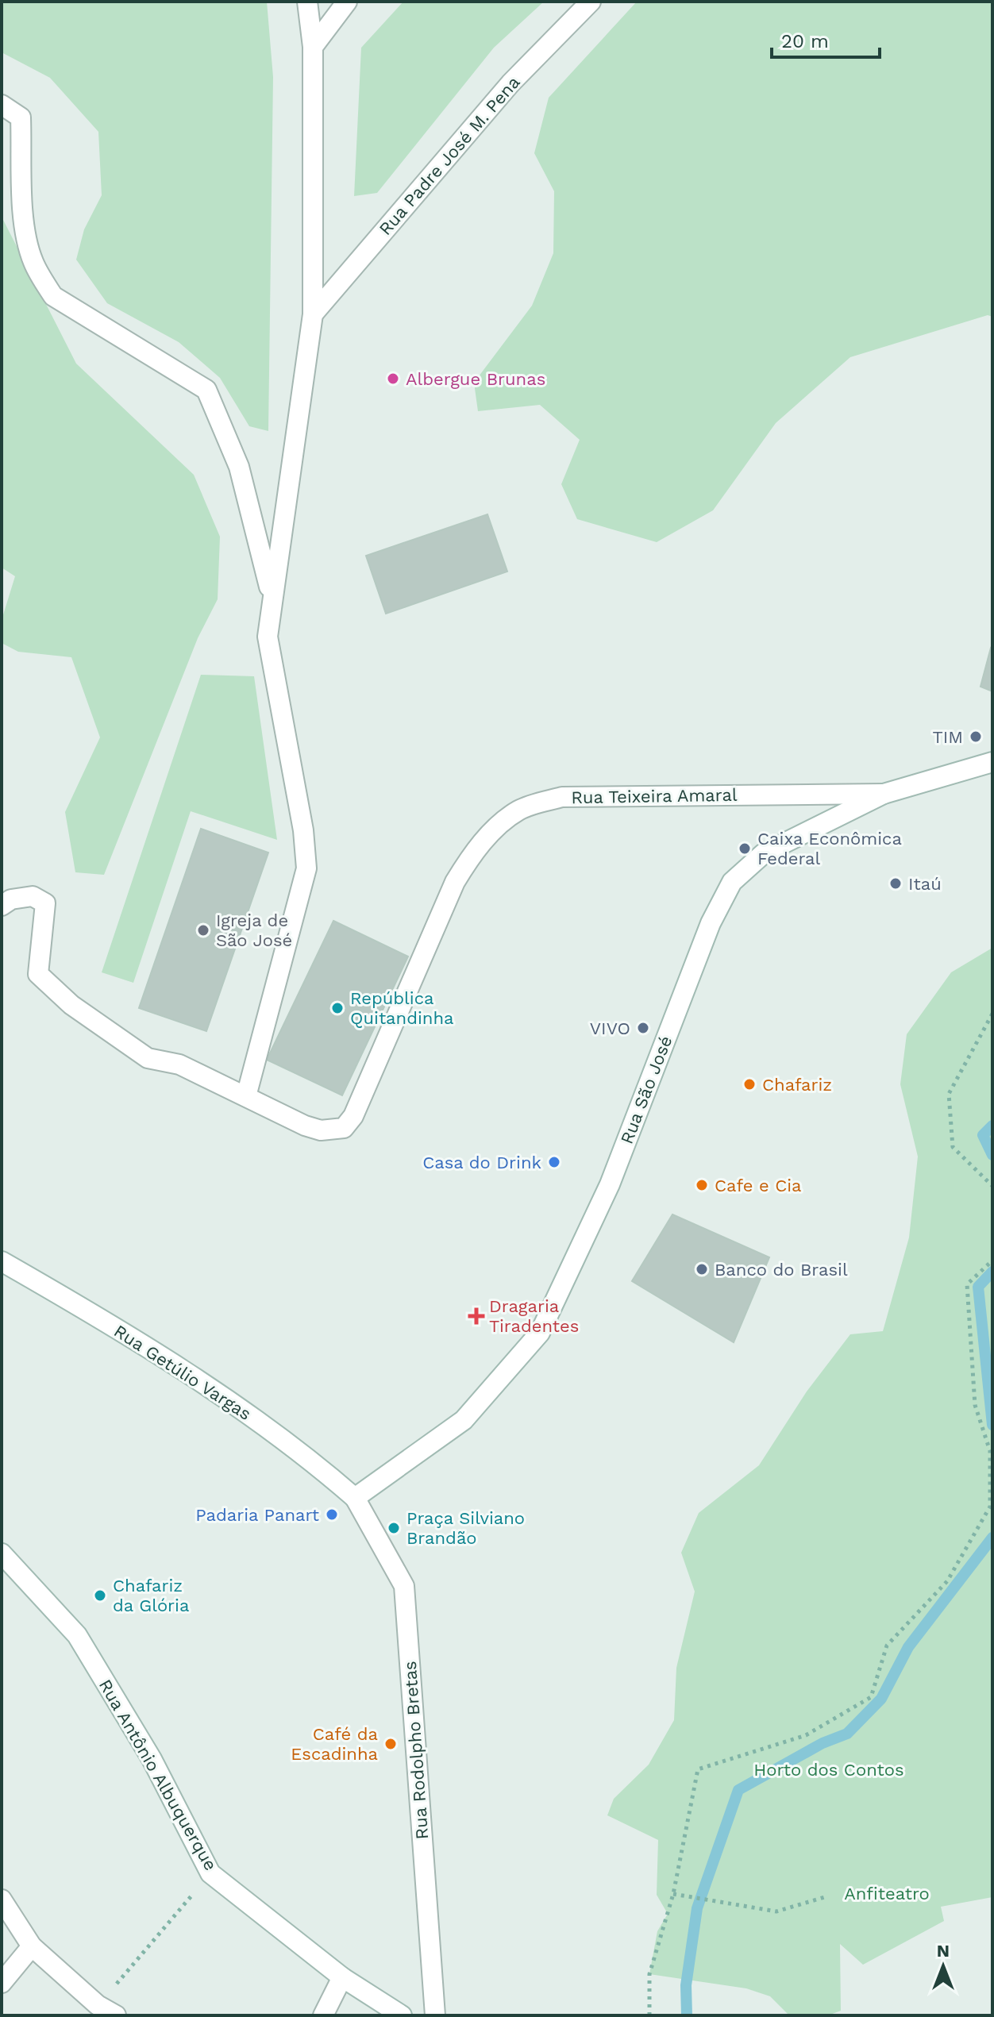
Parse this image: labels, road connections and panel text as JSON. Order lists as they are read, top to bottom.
{
  "streets": {
    "street": [
      "Rua Padre José M. Pena",
      "Rua Teixeira Amaral",
      "Rua São José",
      "Rua Getúlio Vargas",
      "Rua Rodolpho Bretas",
      "Rua Antônio Albuquerque"
    ]
  },
  "crossings": [
    ["Rua Teixeira Amaral", "Rua São José"],
    ["Rua São José", "Rua Getúlio Vargas"],
    ["Rua São José", "Rua Rodolpho Bretas"],
    ["Rua Getúlio Vargas", "Rua Rodolpho Bretas"]
  ],
  "parks": ["Horto dos Contos", "Anfiteatro"],
  "places": {
    "other": [
      "Albergue Brunas",
      "TIM",
      "Caixa Econômica Federal",
      "Itaú",
      "Igreja de São José",
      "República Quitandinha",
      "VIVO",
      "Chafariz",
      "Casa do Drink",
      "Cafe e Cia",
      "Banco do Brasil",
      "Padaria Panart",
      "Praça Silviano Brandão",
      "Chafariz da Glória",
      "Café da Escadinha"
    ],
    "health": ["Dragaria Tiradentes"]
  },
  "scale_bar": "20 m",
  "north": "top"
}
